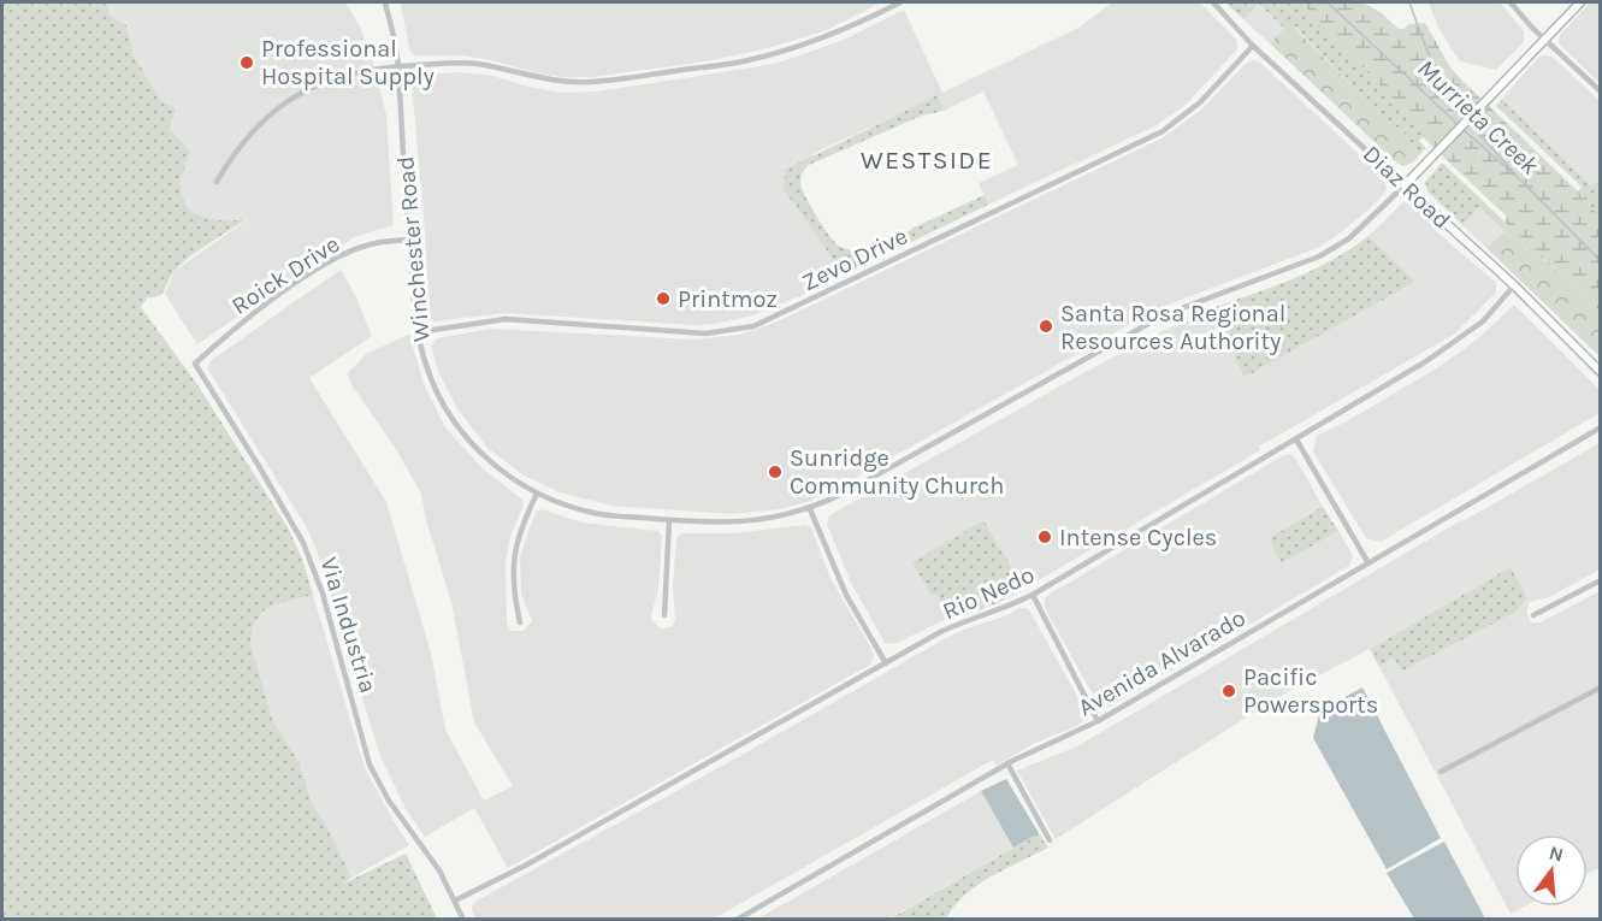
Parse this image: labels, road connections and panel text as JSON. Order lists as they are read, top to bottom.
{
  "streets": {
    "main road": ["Diaz Road", "Winchester Road"],
    "street": [
      "Zevo Drive",
      "Roick Drive",
      "Rio Nedo",
      "Via Industria",
      "Avenida Alvarado"
    ]
  },
  "crossings": [
    ["Diaz Road", "Winchester Road"],
    ["Diaz Road", "Zevo Drive"],
    ["Diaz Road", "Rio Nedo"],
    ["Winchester Road", "Zevo Drive"],
    ["Winchester Road", "Roick Drive"],
    ["Roick Drive", "Via Industria"],
    ["Rio Nedo", "Via Industria"]
  ],
  "districts": ["WESTSIDE"],
  "water": ["Murrieta Creek"],
  "places": [
    "Professional Hospital Supply",
    "Printmoz",
    "Santa Rosa Regional Resources Authority",
    "Sunridge Community Church",
    "Intense Cycles",
    "Pacific Powersports"
  ],
  "north": "top"
}
